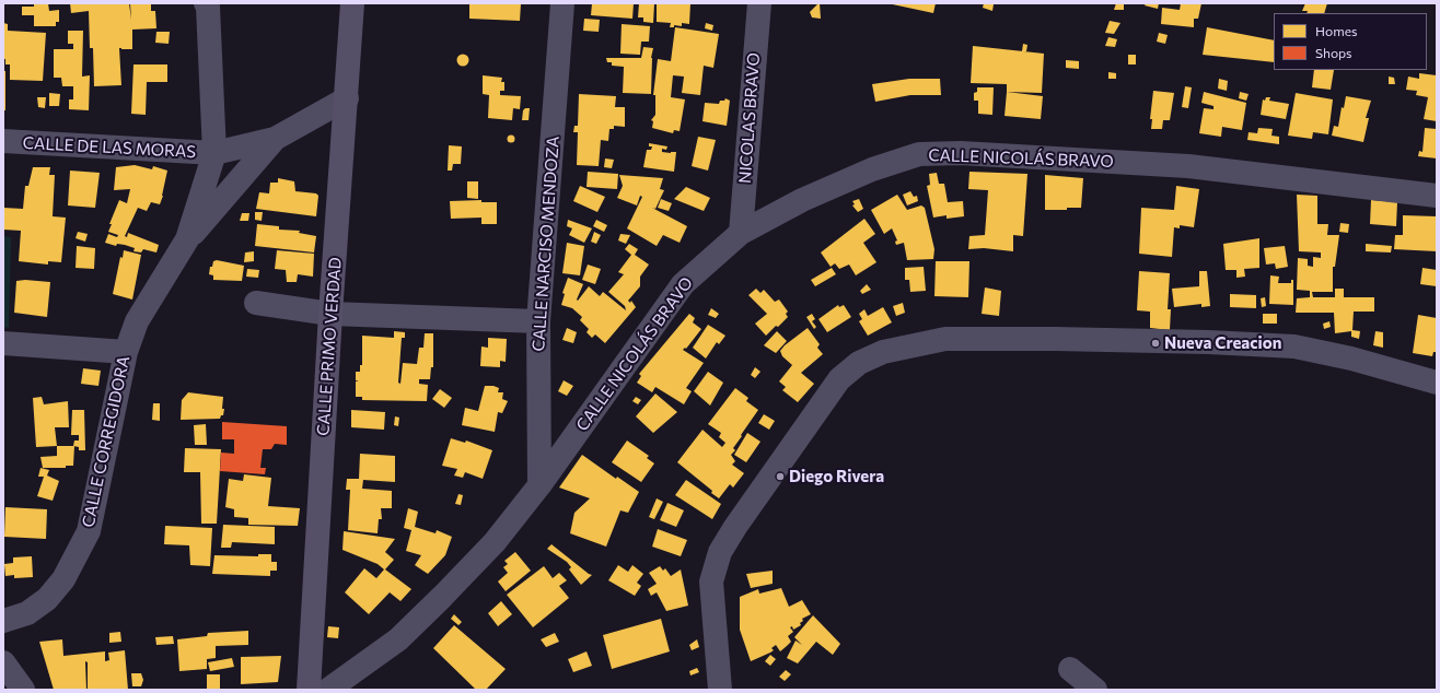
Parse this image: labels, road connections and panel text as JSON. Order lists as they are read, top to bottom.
{
  "streets": {
    "street": [
      "NICOLAS BRAVO",
      "CALLE DE LAS MORAS",
      "CALLE NICOLÁS BRAVO",
      "CALLE NARCISO MENDOZA",
      "CALLE PRIMO VERDAD",
      "CALLE CORREGIDORA"
    ]
  },
  "crossings": [
    ["NICOLAS BRAVO", "CALLE NICOLÁS BRAVO"],
    ["CALLE DE LAS MORAS", "CALLE CORREGIDORA"],
    ["CALLE NICOLÁS BRAVO", "CALLE NARCISO MENDOZA"],
    ["CALLE PRIMO VERDAD", "CALLE CORREGIDORA"]
  ],
  "places": ["Nueva Creacion", "Diego Rivera"],
  "legend": ["Homes", "Shops"]
}
